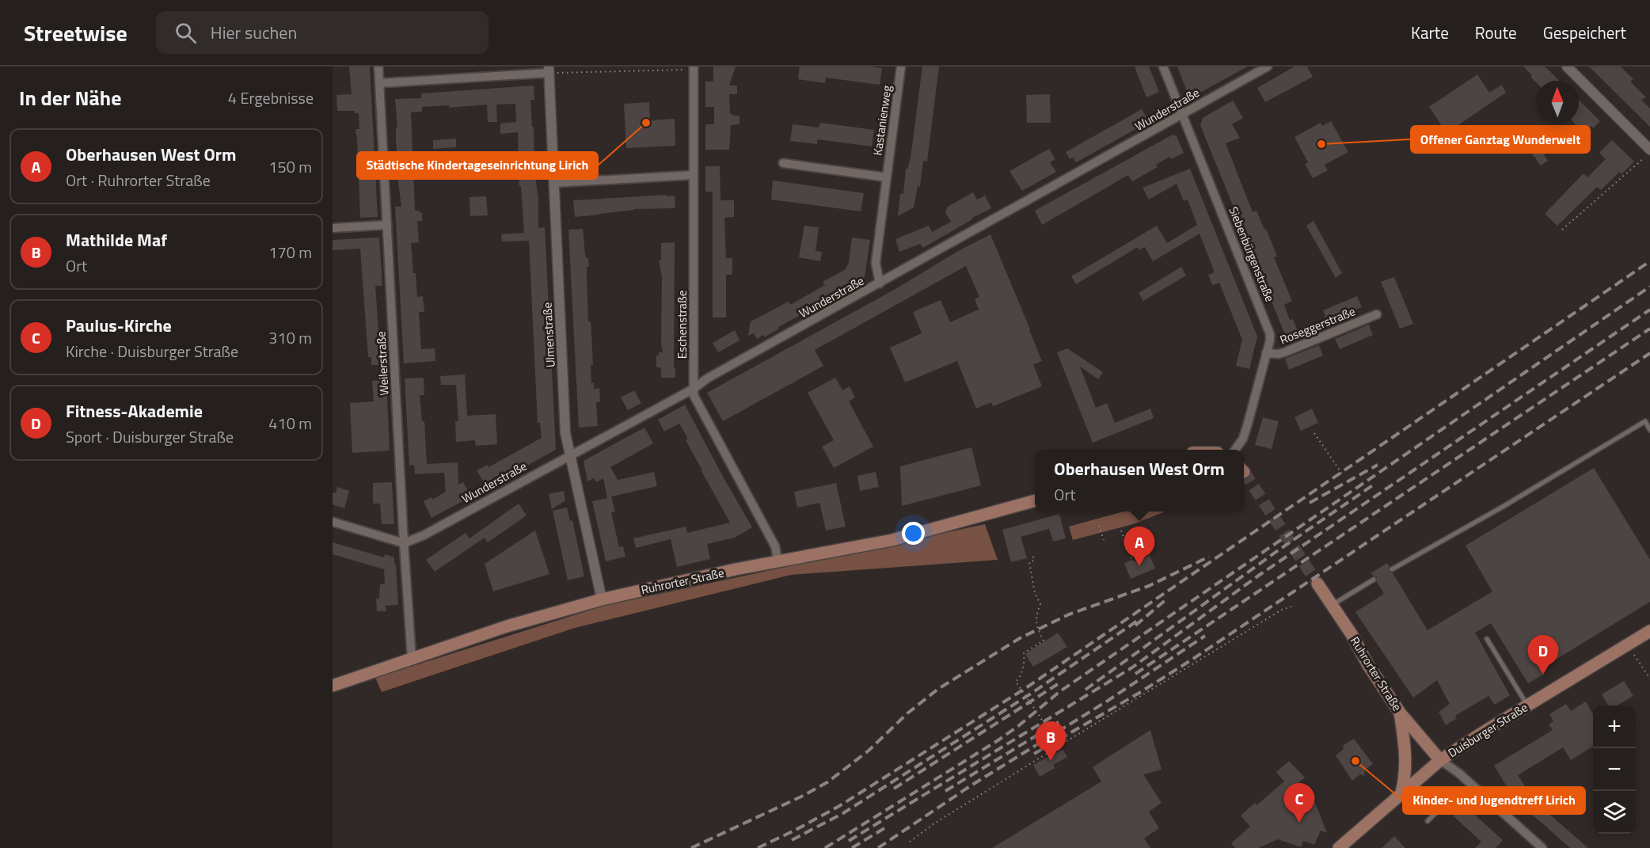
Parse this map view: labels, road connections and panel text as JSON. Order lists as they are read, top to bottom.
{
  "streets": {
    "main road": ["Ruhrorter Straße", "Duisburger Straße"],
    "street": [
      "Wunderstraße",
      "Kastanienweg",
      "Siebenbürgenstraße",
      "Eschenstraße",
      "Roseggerstraße",
      "Ulmenstraße",
      "Weilerstraße"
    ]
  },
  "crossings": [
    ["Wunderstraße", "Kastanienweg"],
    ["Wunderstraße", "Siebenbürgenstraße"],
    ["Wunderstraße", "Eschenstraße"],
    ["Wunderstraße", "Ulmenstraße"],
    ["Wunderstraße", "Weilerstraße"],
    ["Siebenbürgenstraße", "Roseggerstraße"],
    ["Eschenstraße", "Ruhrorter Straße"],
    ["Ulmenstraße", "Ruhrorter Straße"],
    ["Weilerstraße", "Ruhrorter Straße"],
    ["Ruhrorter Straße", "Duisburger Straße"]
  ],
  "places": ["Städtische Kindertageseinrichtung Lirich", "Offener Ganztag Wunderwelt", "Kinder- und Jugendtreff Lirich"],
  "north": "top",
  "page": {
    "header": "Streetwise",
    "search": "Hier suchen",
    "nav": ["Karte", "Route", "Gespeichert"],
    "heading": ["In der Nähe", "4 Ergebnisse"],
    "list": [
      {
        "mark": "A",
        "name": "Oberhausen West Orm",
        "note": "Ort · Ruhrorter Straße",
        "value": "150 m"
      },
      {
        "mark": "B",
        "name": "Mathilde Maf",
        "note": "Ort",
        "value": "170 m"
      },
      {
        "mark": "C",
        "name": "Paulus-Kirche",
        "note": "Kirche · Duisburger Straße",
        "value": "310 m"
      },
      {
        "mark": "D",
        "name": "Fitness-Akademie",
        "note": "Sport · Duisburger Straße",
        "value": "410 m"
      }
    ],
    "popup": ["Oberhausen West Orm", "Ort"],
    "pins": [
      "A",
      "D",
      "B",
      "C"
    ],
    "map_buttons": ["+", "−"]
  }
}
